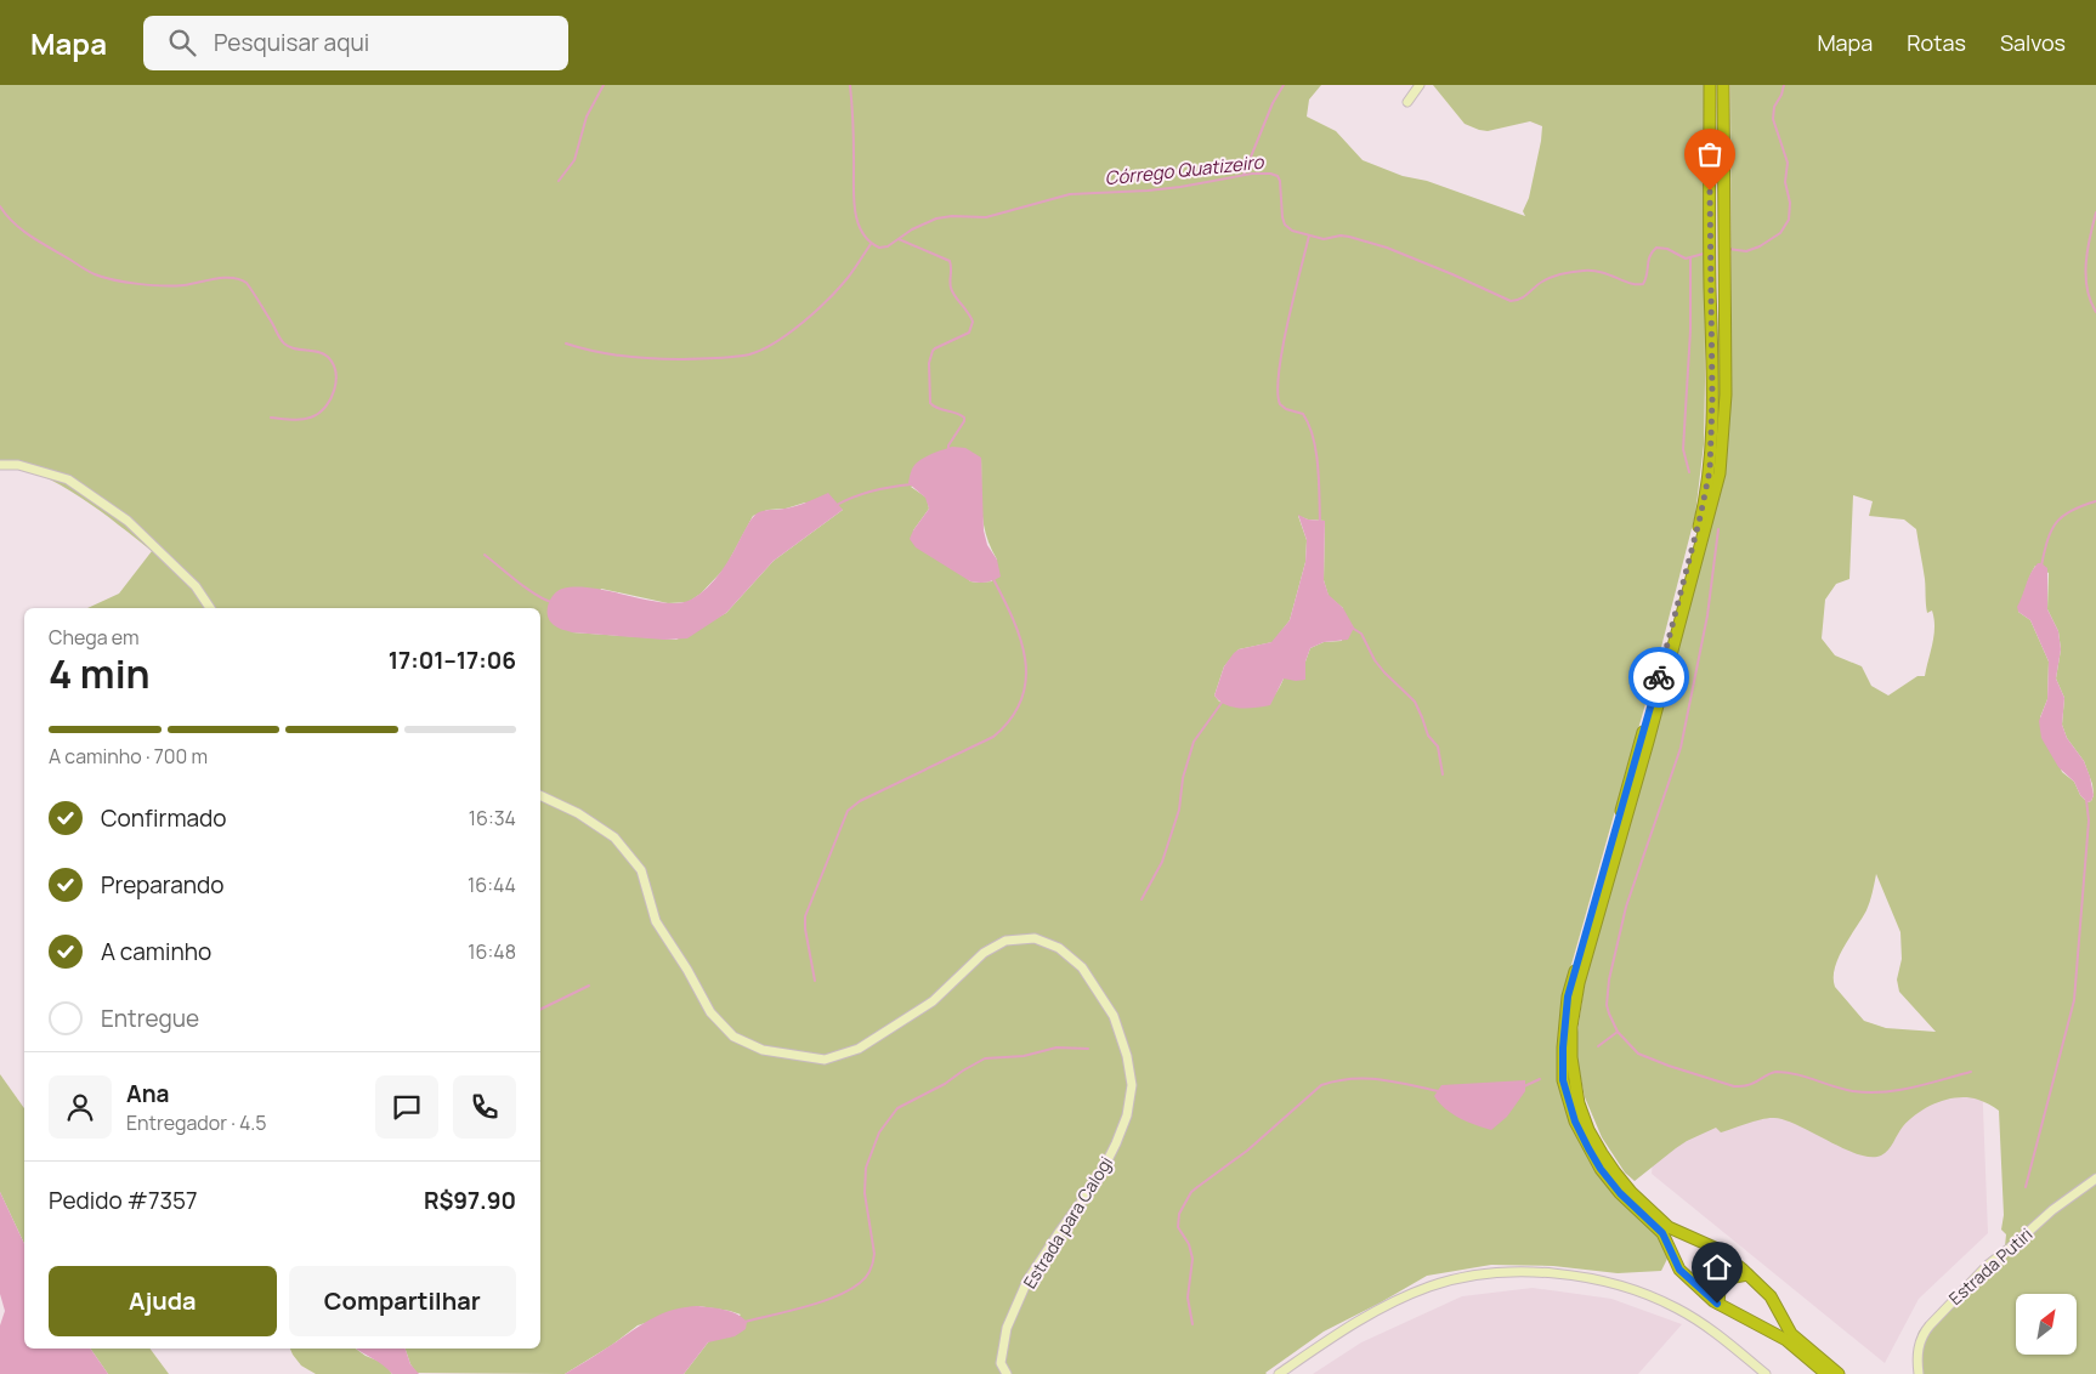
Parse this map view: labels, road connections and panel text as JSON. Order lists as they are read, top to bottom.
{
  "streets": {
    "street": ["Estrada para Calogi", "Estrada Putiri"]
  },
  "water": ["Córrego Quatizeiro"],
  "north": "top right",
  "page": {
    "header": "Mapa",
    "search": "Pesquisar aqui",
    "nav": ["Mapa", "Rotas", "Salvos"],
    "heading": ["4 min", "Chega em", "17:01–17:06"],
    "panel": [
      "Ana",
      "Entregador · 4.5",
      "Pedido #7357",
      "R$97.90"
    ],
    "bar": "A caminho · 700 m",
    "list": [
      ["Confirmado", "16:34"],
      ["Preparando", "16:44"],
      ["A caminho", "16:48"],
      "Entregue"
    ],
    "buttons": ["Ajuda", "Compartilhar"]
  }
}
